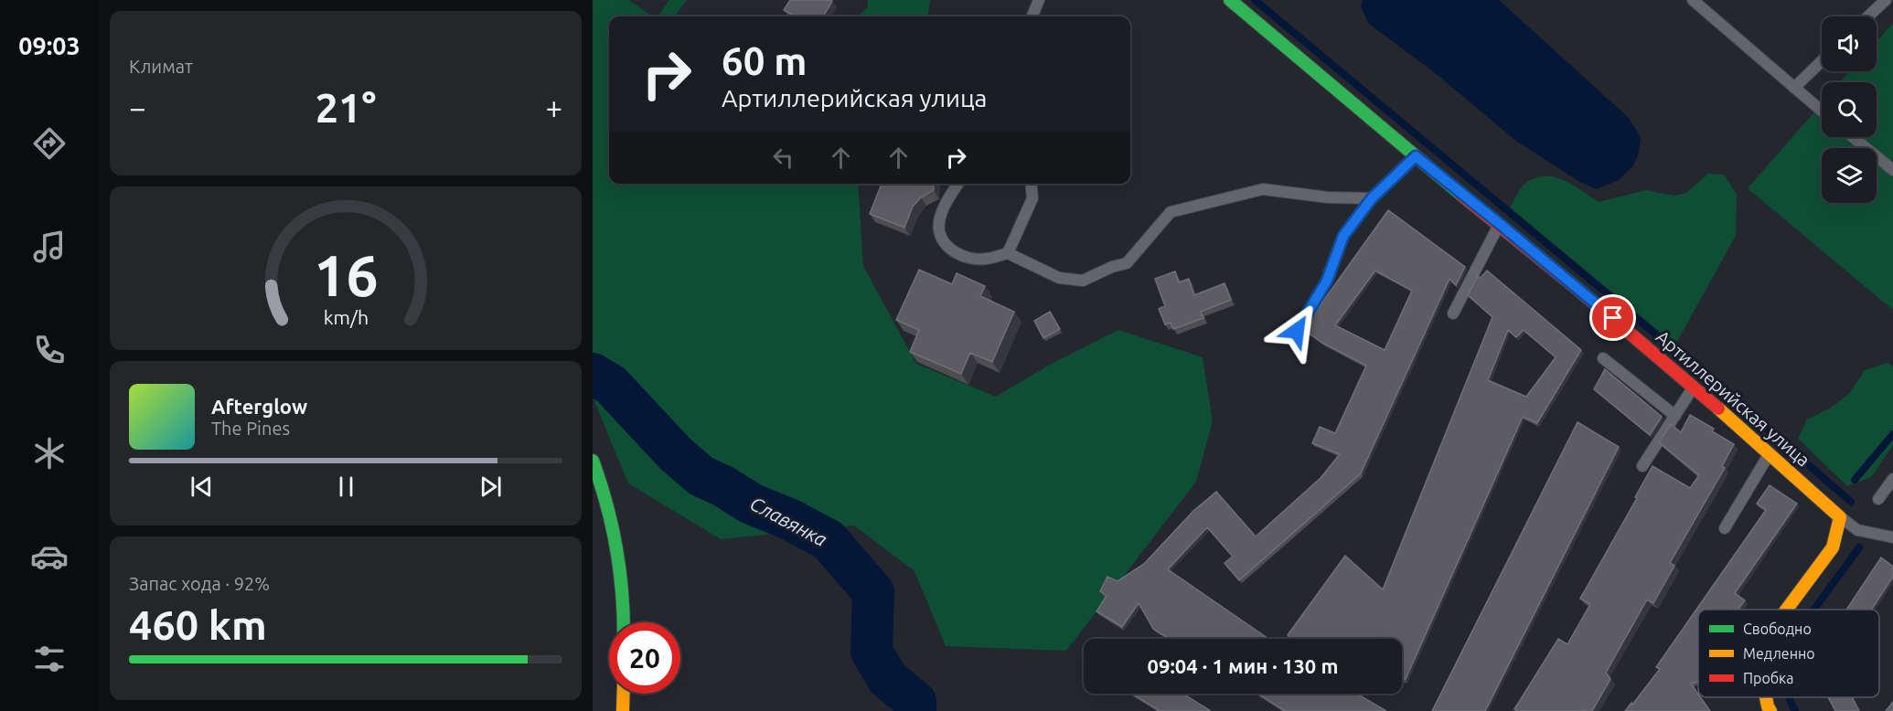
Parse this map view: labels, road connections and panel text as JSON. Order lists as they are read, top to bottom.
{
  "streets": {
    "street": ["Артиллерийская улица"]
  },
  "water": ["Славянка"],
  "legend": ["Свободно", "Медленно", "Пробка"],
  "page": {
    "tabs": "09:03",
    "tile": [
      "Климат",
      ["Запас хода · 92%", "460 km"]
    ],
    "turn": ["60 m", "Артиллерийская улица"],
    "heat": ["−", "21°", "+"],
    "song": ["Afterglow", "The Pines"],
    "limit": "20",
    "trip": "09:04 · 1 мин · 130 m",
    "gauge": ["16", "km/h"]
  }
}
